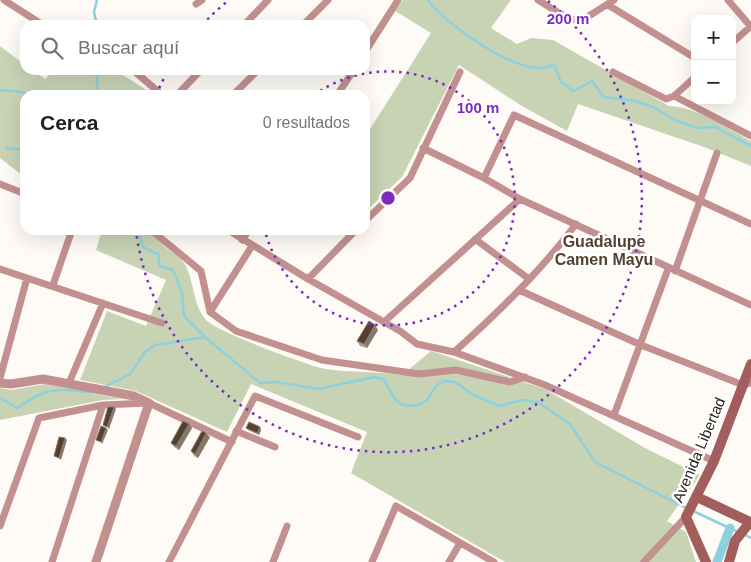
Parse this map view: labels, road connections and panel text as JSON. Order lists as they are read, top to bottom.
{
  "streets": {
    "main road": ["Avenida Libertad"]
  },
  "districts": ["Guadalupe Camen Mayu"],
  "page": {
    "map_buttons": ["+", "−"],
    "search": "Buscar aquí",
    "heading": ["Cerca", "0 resultados"]
  },
  "rings": ["200 m", "100 m"]
}
